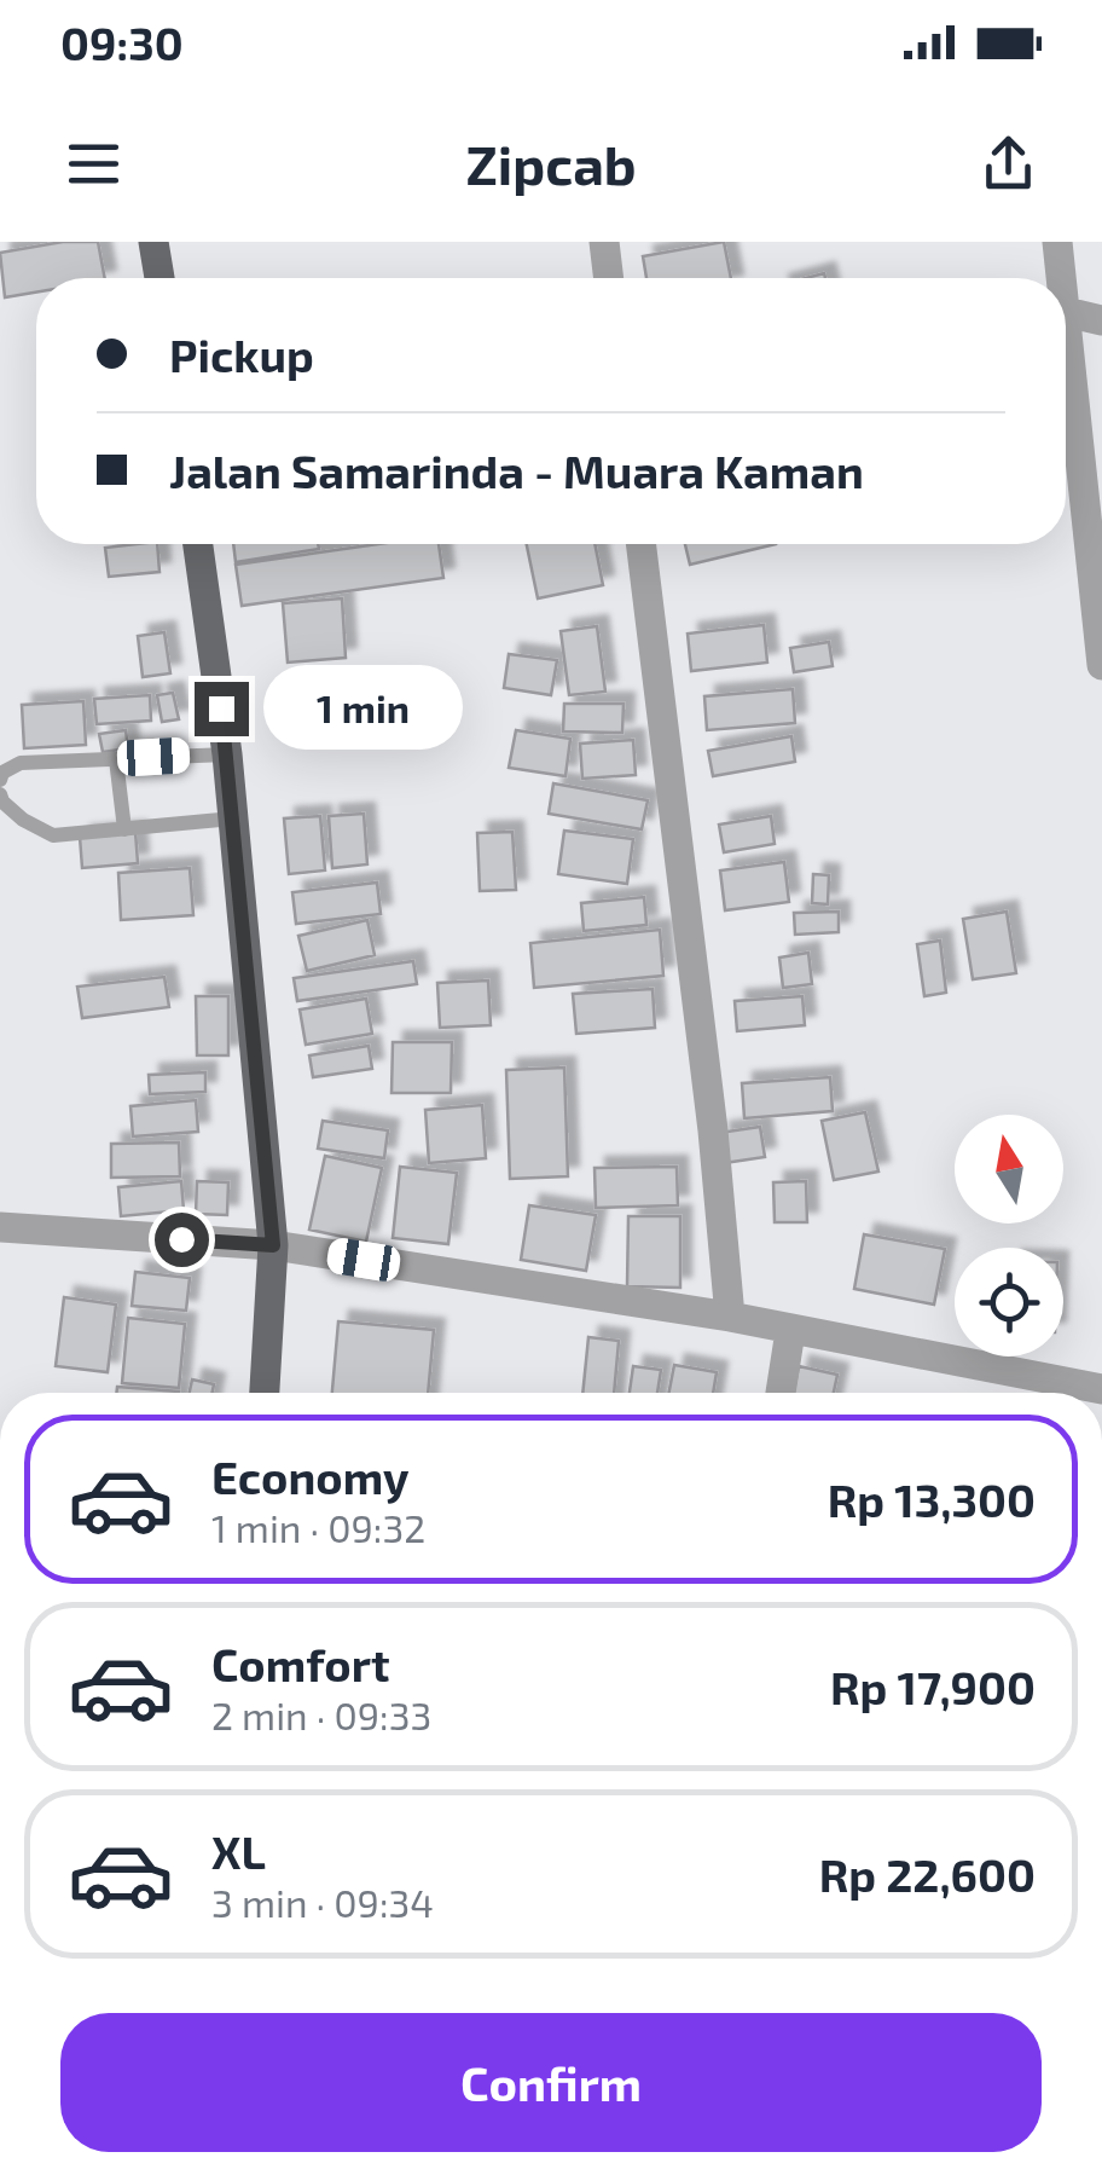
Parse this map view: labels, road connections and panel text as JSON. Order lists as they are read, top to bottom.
{
  "north": "top",
  "page": {
    "status": "09:30",
    "header": "Zipcab",
    "banner": ["Pickup", "Jalan Samarinda - Muara Kaman"],
    "bubble": "1 min",
    "list": [
      {
        "name": "Economy",
        "note": "1 min · 09:32",
        "value": "Rp 13,300"
      },
      {
        "name": "Comfort",
        "note": "2 min · 09:33",
        "value": "Rp 17,900"
      },
      {
        "name": "XL",
        "note": "3 min · 09:34",
        "value": "Rp 22,600"
      }
    ],
    "buttons": "Confirm"
  }
}
